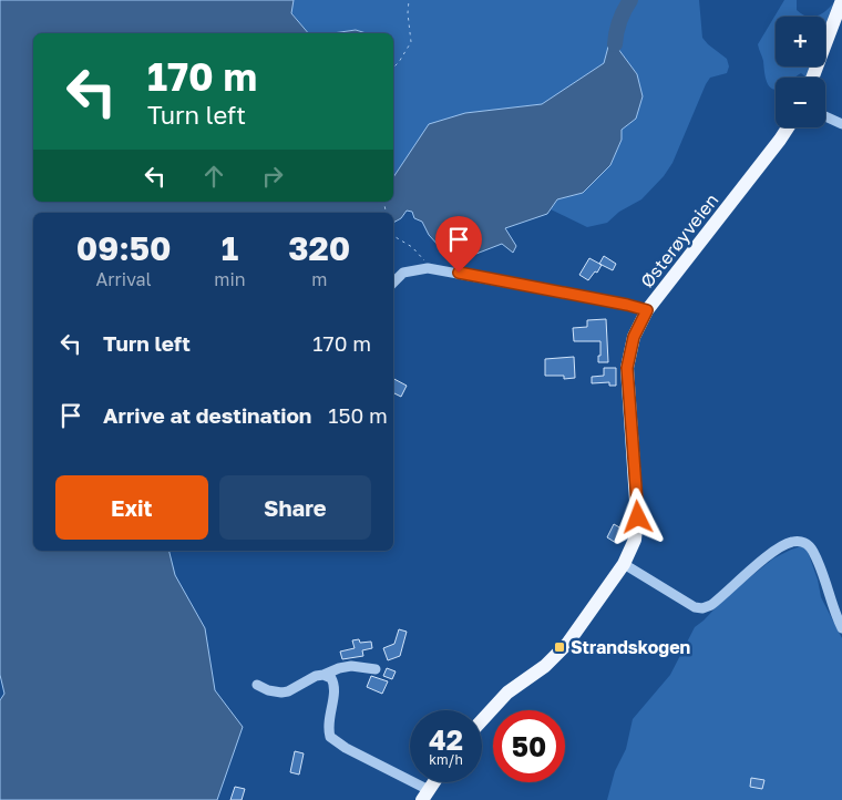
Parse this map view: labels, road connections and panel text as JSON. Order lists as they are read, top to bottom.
{
  "streets": {
    "main road": ["Østerøyveien"]
  },
  "places": {
    "transit": ["Strandskogen"]
  },
  "page": {
    "map_buttons": ["+", "−"],
    "turn": ["170 m", "Turn left"],
    "eta": [
      "09:50",
      "Arrival",
      "1",
      "min",
      "320",
      "m"
    ],
    "list": [
      {
        "name": "Turn left",
        "value": "170 m"
      },
      {
        "name": "Arrive at destination",
        "value": "150 m"
      }
    ],
    "buttons": ["Exit", "Share"],
    "speed": "42 km/h",
    "limit": "50"
  }
}
